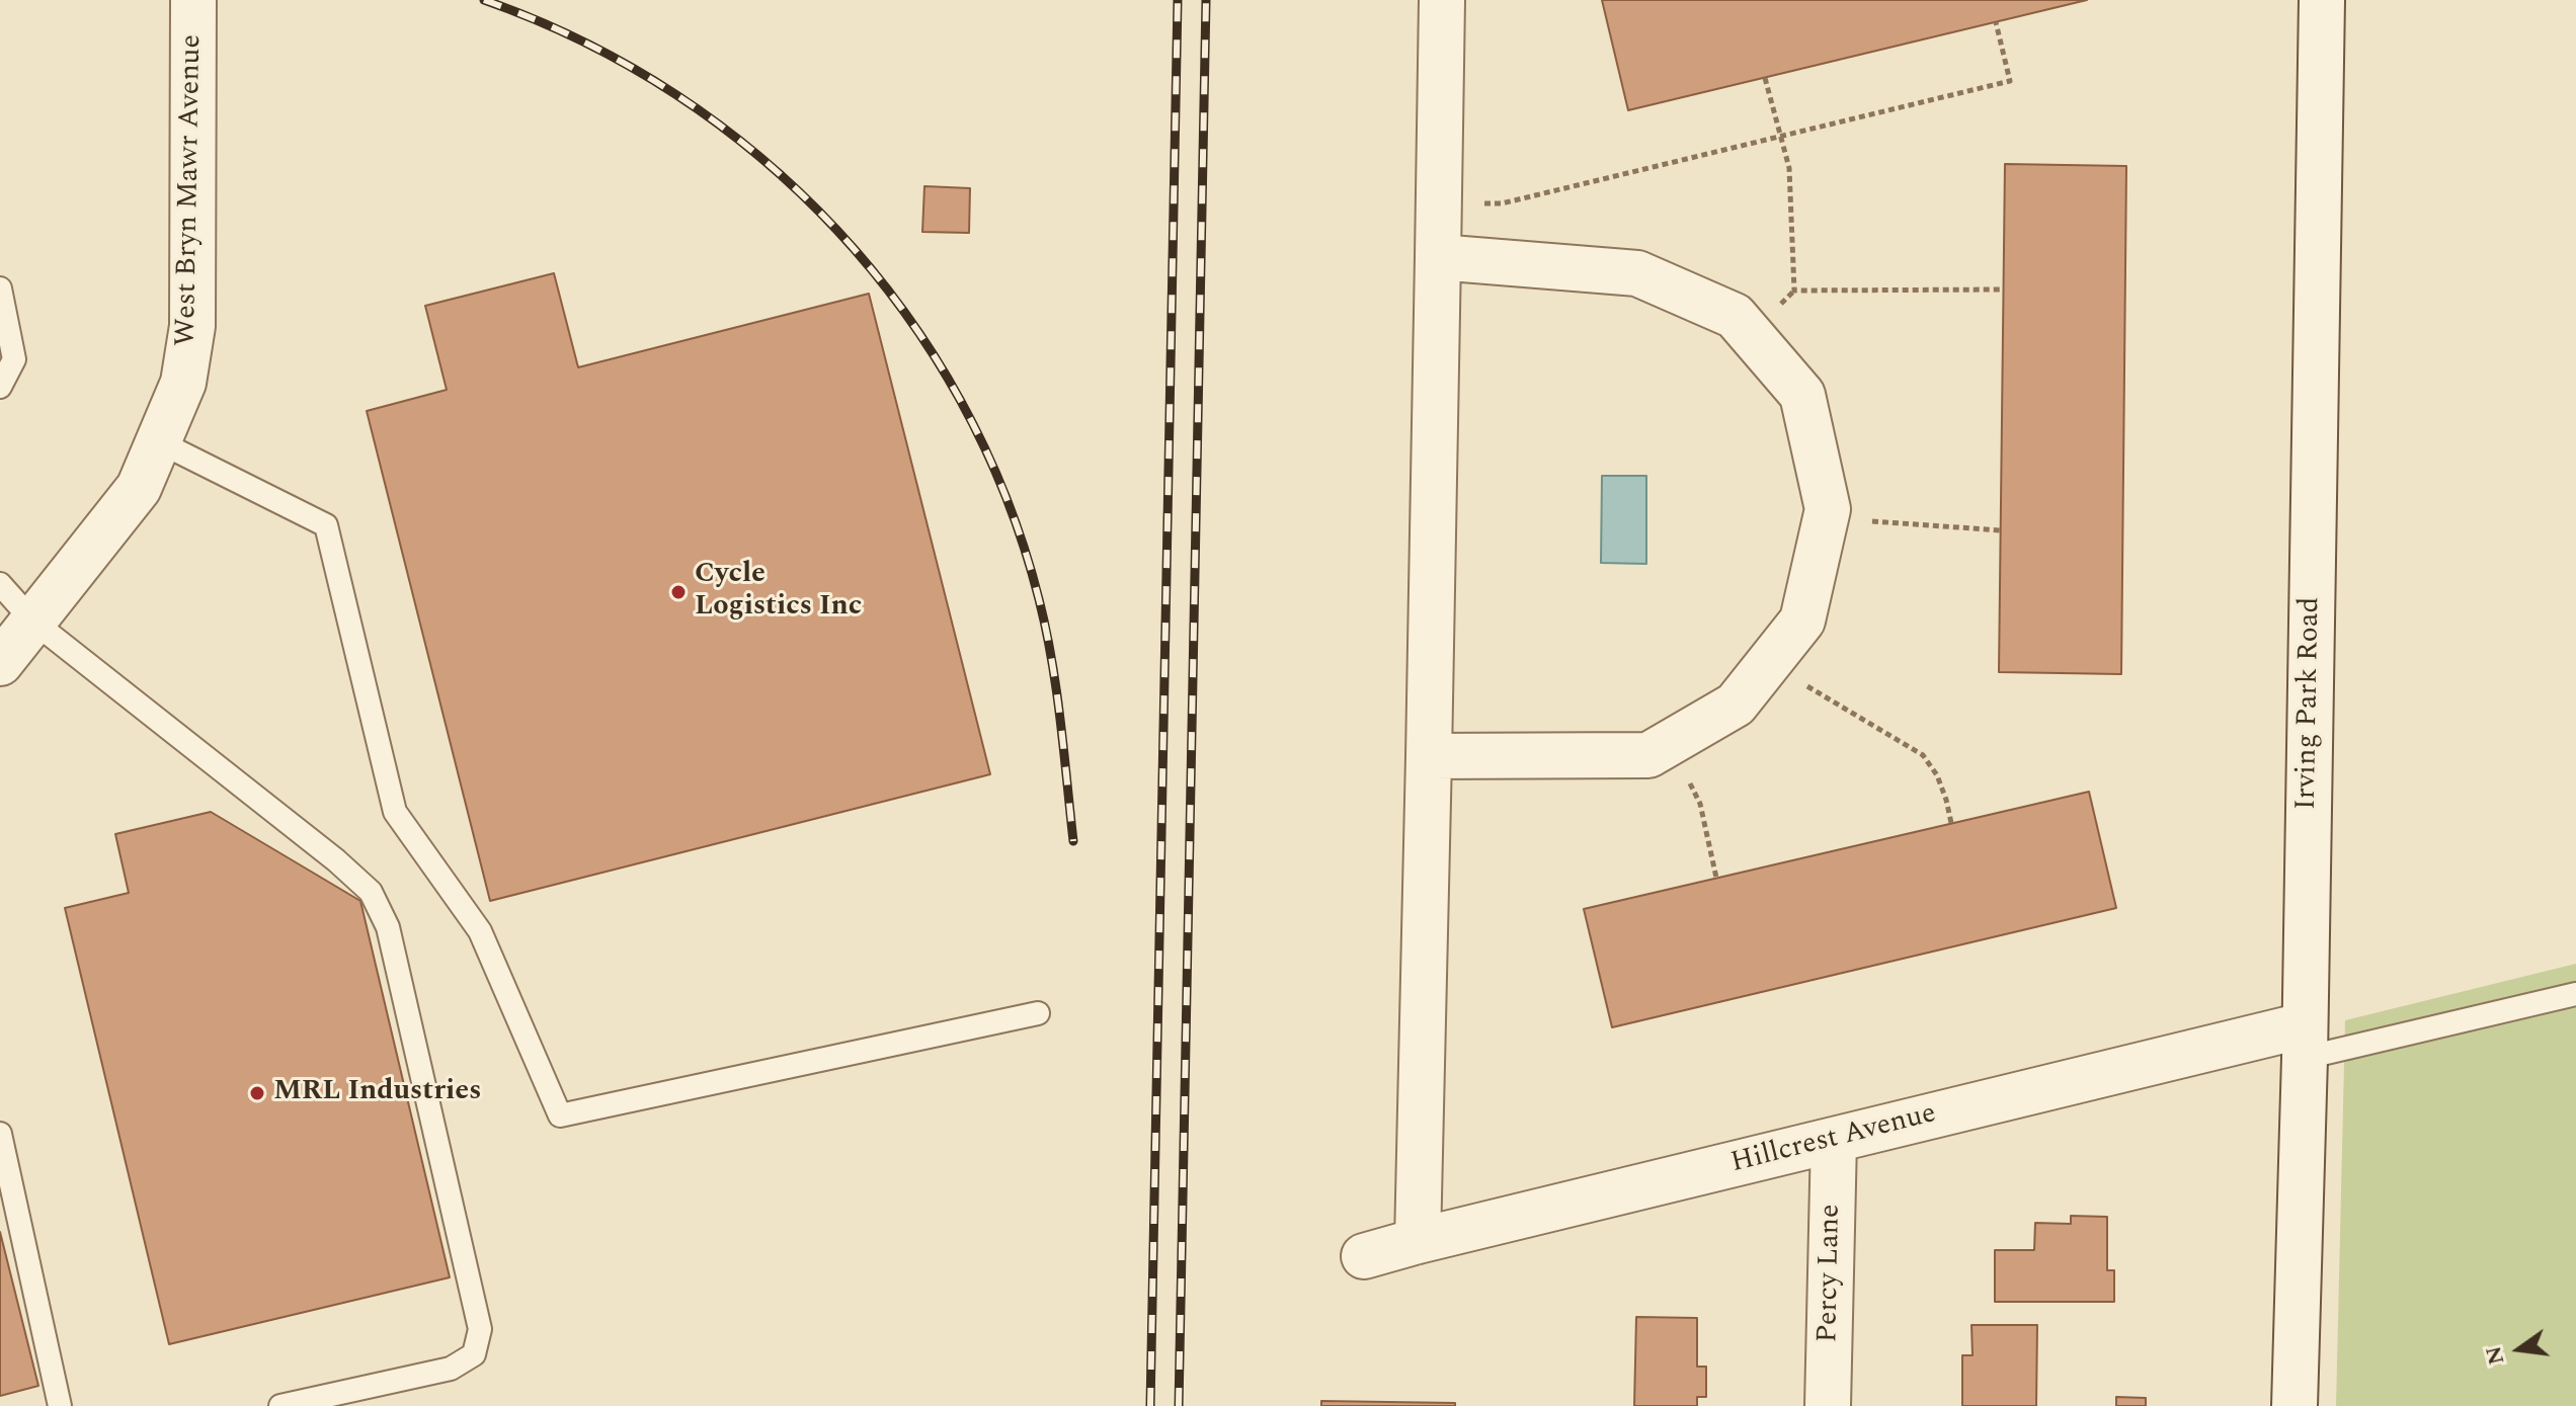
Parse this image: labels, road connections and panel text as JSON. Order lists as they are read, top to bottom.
{
  "streets": {
    "street": [
      "West Bryn Mawr Avenue",
      "Irving Park Road",
      "Hillcrest Avenue",
      "Percy Lane"
    ]
  },
  "crossings": [
    ["Irving Park Road", "Hillcrest Avenue"],
    ["Hillcrest Avenue", "Percy Lane"]
  ],
  "places": ["Cycle Logistics Inc", "MRL Industries"],
  "north": "left"
}
